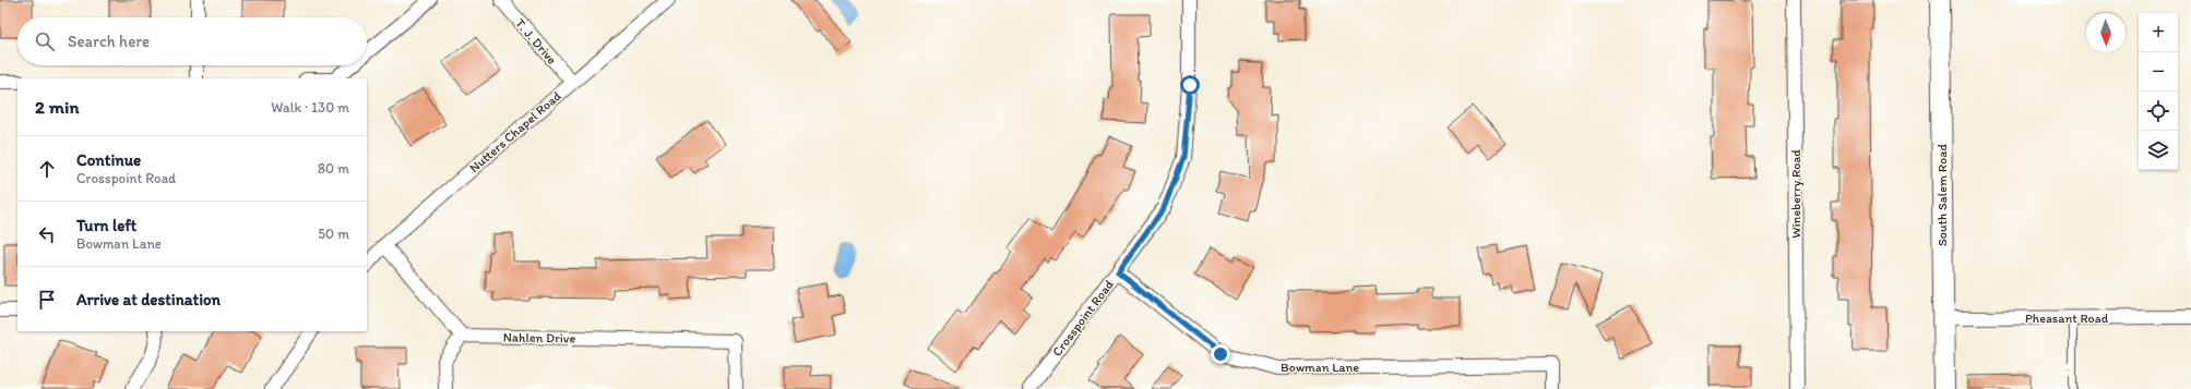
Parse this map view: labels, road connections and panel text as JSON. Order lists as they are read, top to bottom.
{
  "streets": {
    "street": [
      "T. J. Drive",
      "Nutters Chapel Road",
      "Wineberry Road",
      "South Salem Road",
      "Crosspoint Road",
      "Pheasant Road",
      "Nahlen Drive",
      "Bowman Lane"
    ]
  },
  "crossings": [
    ["T. J. Drive", "Nutters Chapel Road"],
    ["South Salem Road", "Pheasant Road"],
    ["Crosspoint Road", "Bowman Lane"]
  ],
  "north": "bottom",
  "page": {
    "map_buttons": ["+", "−"],
    "search": "Search here",
    "heading": ["2 min", "Walk · 130 m"],
    "list": [
      ["Continue", "Crosspoint Road", "80 m"],
      ["Turn left", "Bowman Lane", "50 m"],
      "Arrive at destination"
    ]
  }
}
